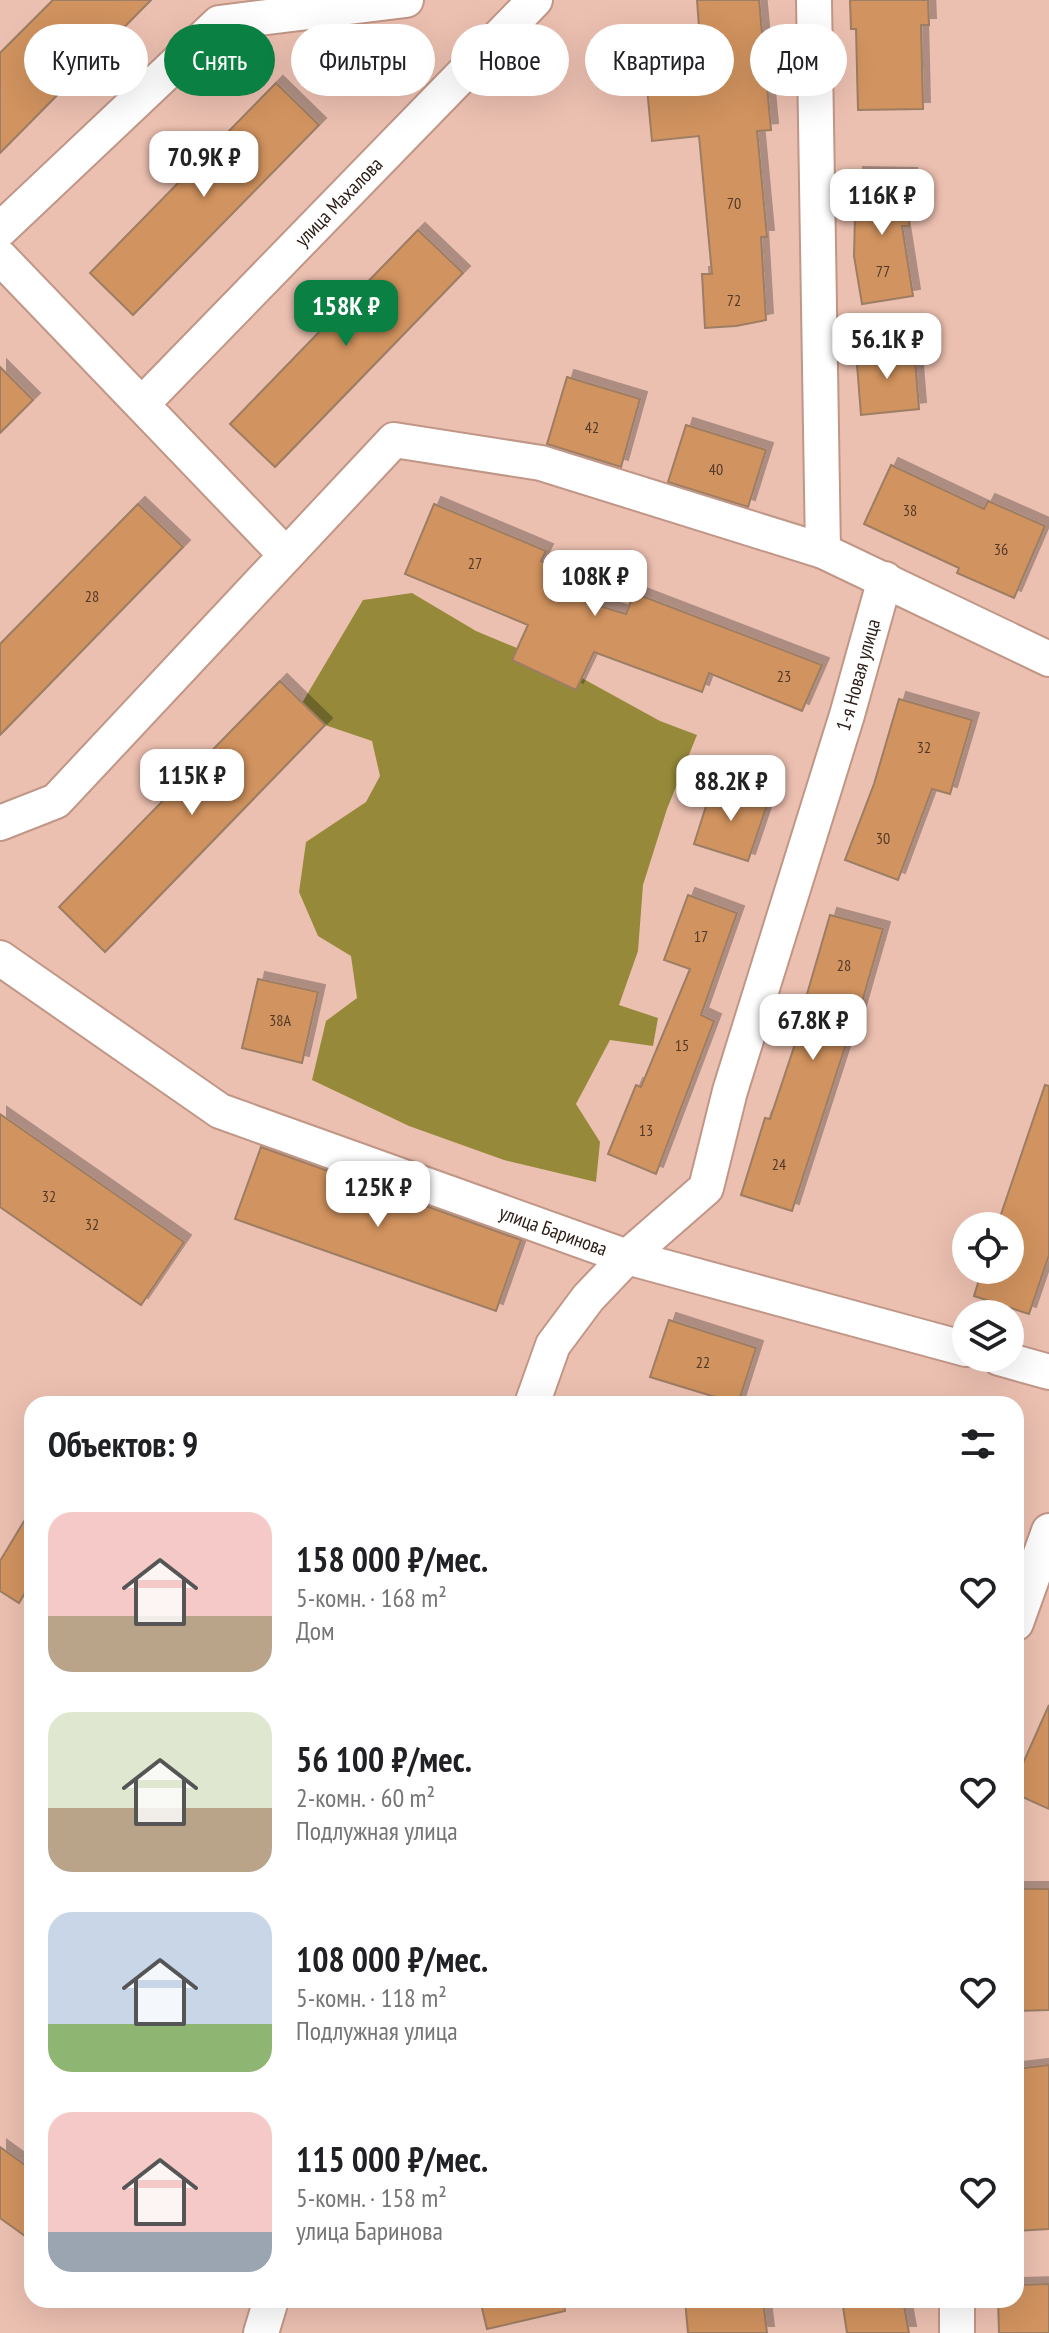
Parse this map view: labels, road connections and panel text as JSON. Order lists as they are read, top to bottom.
{
  "streets": {
    "street": ["улица Махалова", "1-я Новая улица", "улица Баринова"]
  },
  "crossings": [
    ["1-я Новая улица", "улица Баринова"]
  ],
  "house_numbers": [
    "70",
    "77",
    "72",
    "42",
    "40",
    "38",
    "36",
    "27",
    "28",
    "23",
    "32",
    "30",
    "17",
    "28",
    "38А",
    "15",
    "13",
    "24",
    "32",
    "32",
    "22"
  ],
  "page": {
    "chip": [
      "Купить",
      "Снять",
      "Фильтры",
      "Новое",
      "Квартира",
      "Дом"
    ],
    "price": [
      "70.9K ₽",
      "116K ₽",
      "158K ₽",
      "56.1K ₽",
      "108K ₽",
      "115K ₽",
      "88.2K ₽",
      "67.8K ₽",
      "125K ₽"
    ],
    "heading": "Объектов: 9",
    "list": [
      {
        "name": "158 000 ₽/мес.",
        "note": "5-комн. · 168 m² · Дом"
      },
      {
        "name": "56 100 ₽/мес.",
        "note": "2-комн. · 60 m² · Подлужная улица"
      },
      {
        "name": "108 000 ₽/мес.",
        "note": "5-комн. · 118 m² · Подлужная улица"
      },
      {
        "name": "115 000 ₽/мес.",
        "note": "5-комн. · 158 m² · улица Баринова"
      }
    ]
  }
}
